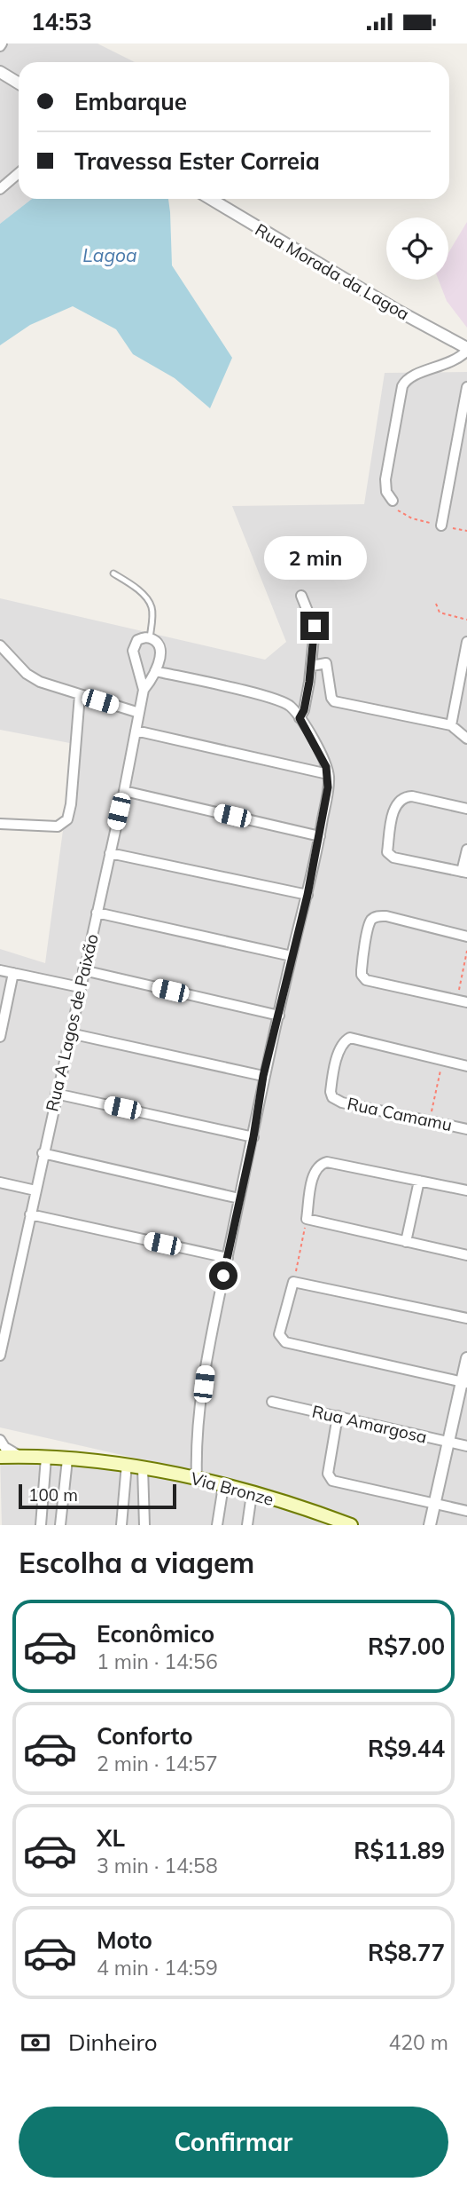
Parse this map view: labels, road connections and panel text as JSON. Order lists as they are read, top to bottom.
{
  "streets": {
    "main road": ["Via Bronze"],
    "street": [
      "Rua Morada da Lagoa",
      "Rua A Lagos de Paixão",
      "Rua Camamu",
      "Rua Amargosa"
    ]
  },
  "water": ["Lagoa"],
  "scale_bar": "100 m",
  "page": {
    "status": "14:53",
    "banner": ["Embarque", "Travessa Ester Correia"],
    "bubble": "2 min",
    "scale": "100 m",
    "heading": "Escolha a viagem",
    "list": [
      {
        "name": "Econômico",
        "note": "1 min · 14:56",
        "value": "R$7.00"
      },
      {
        "name": "Conforto",
        "note": "2 min · 14:57",
        "value": "R$9.44"
      },
      {
        "name": "XL",
        "note": "3 min · 14:58",
        "value": "R$11.89"
      },
      {
        "name": "Moto",
        "note": "4 min · 14:59",
        "value": "R$8.77"
      }
    ],
    "pay": ["Dinheiro", "420 m"],
    "buttons": "Confirmar"
  }
}
